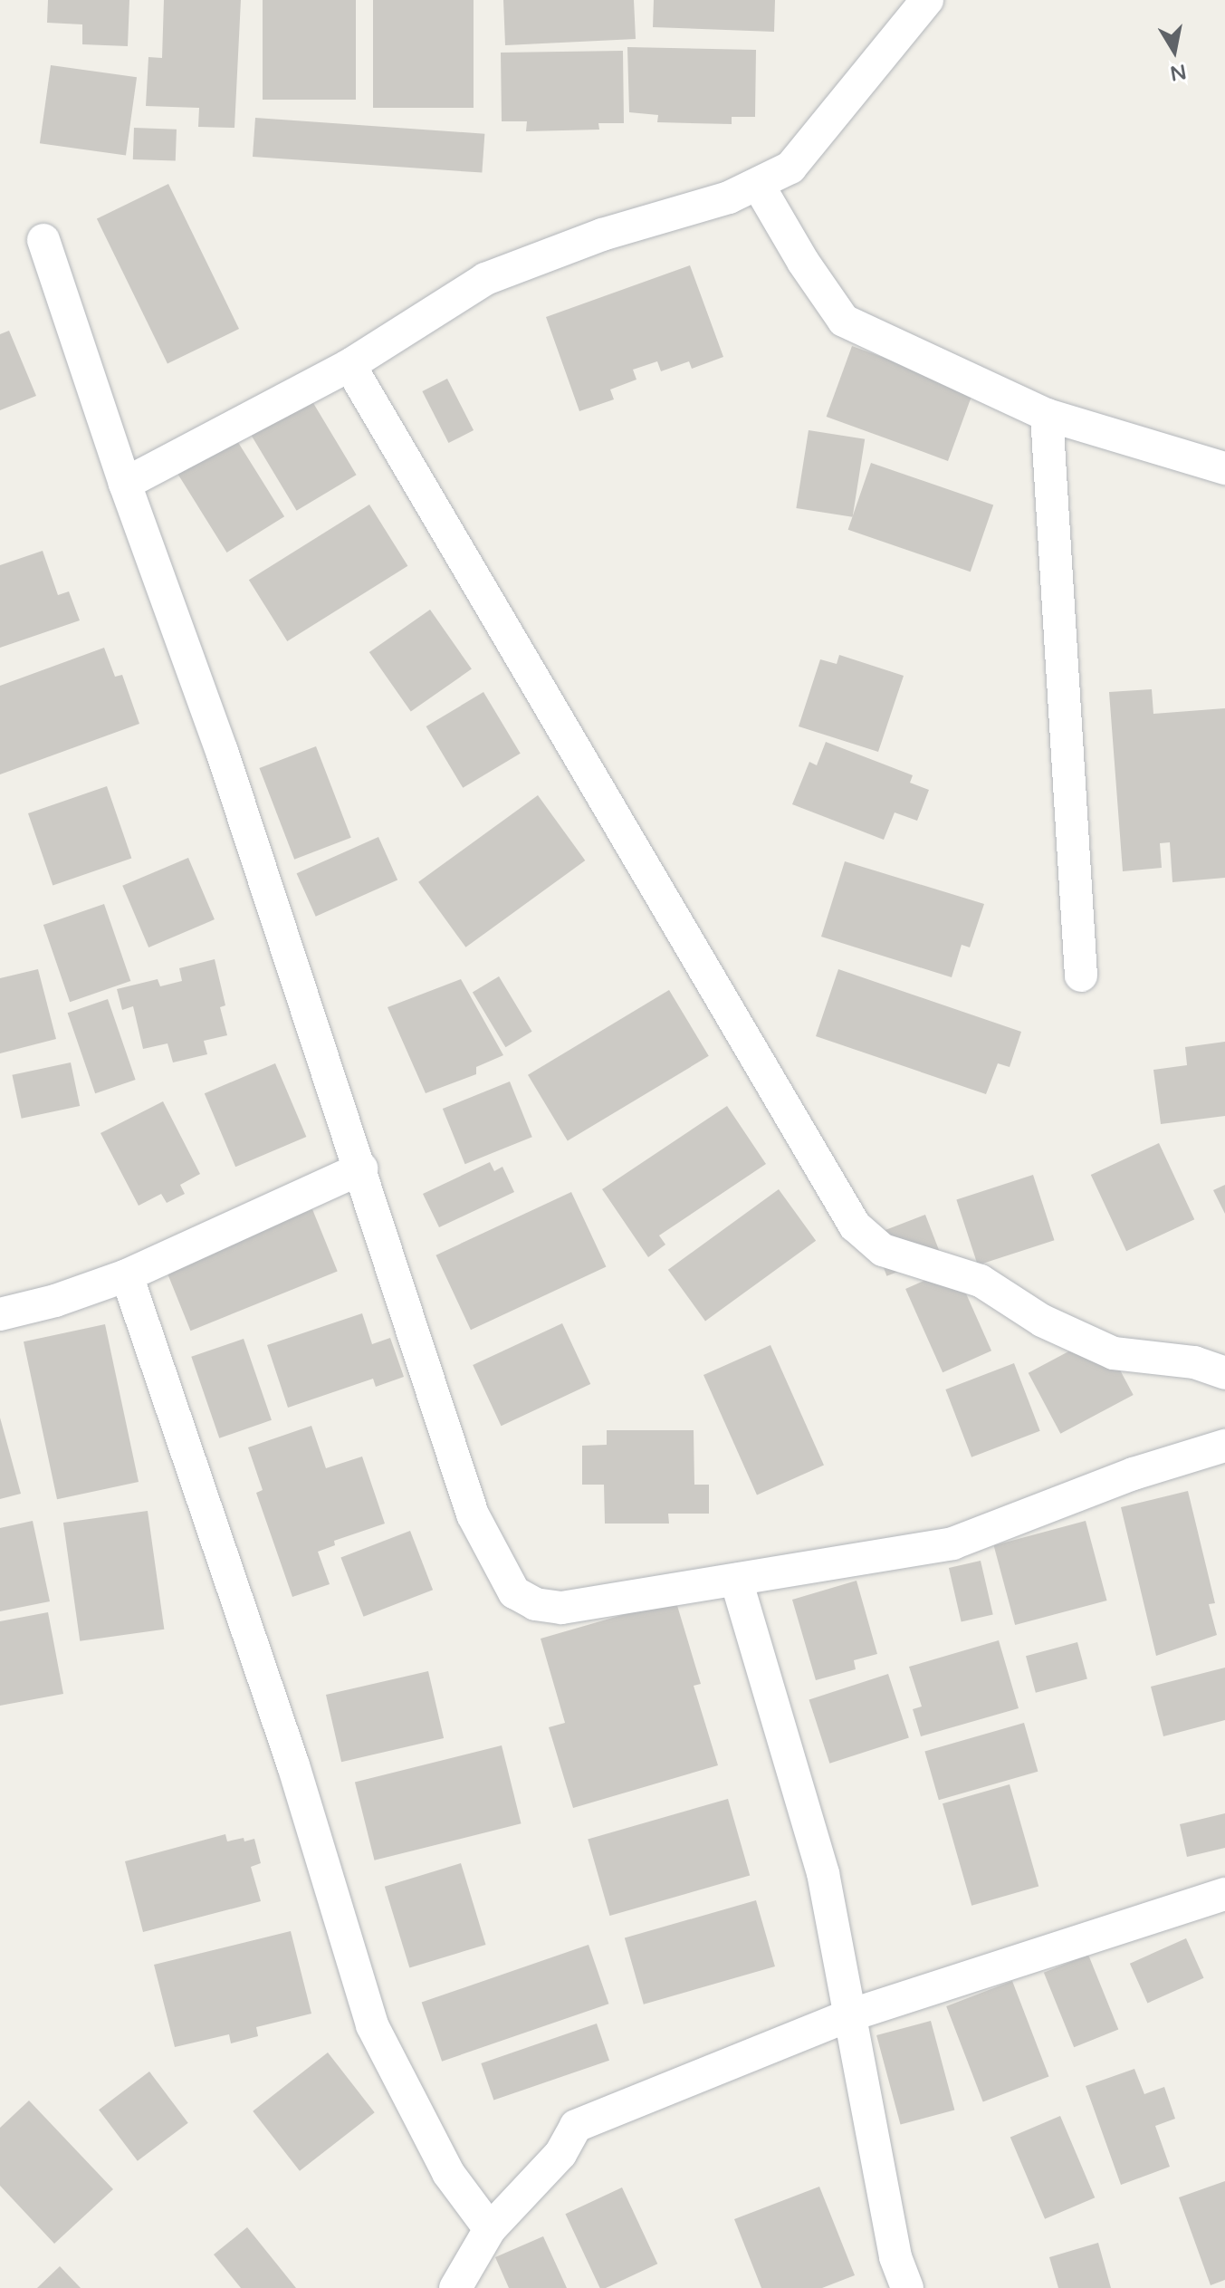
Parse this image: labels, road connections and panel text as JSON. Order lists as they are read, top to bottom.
{
  "north": "bottom"
}
